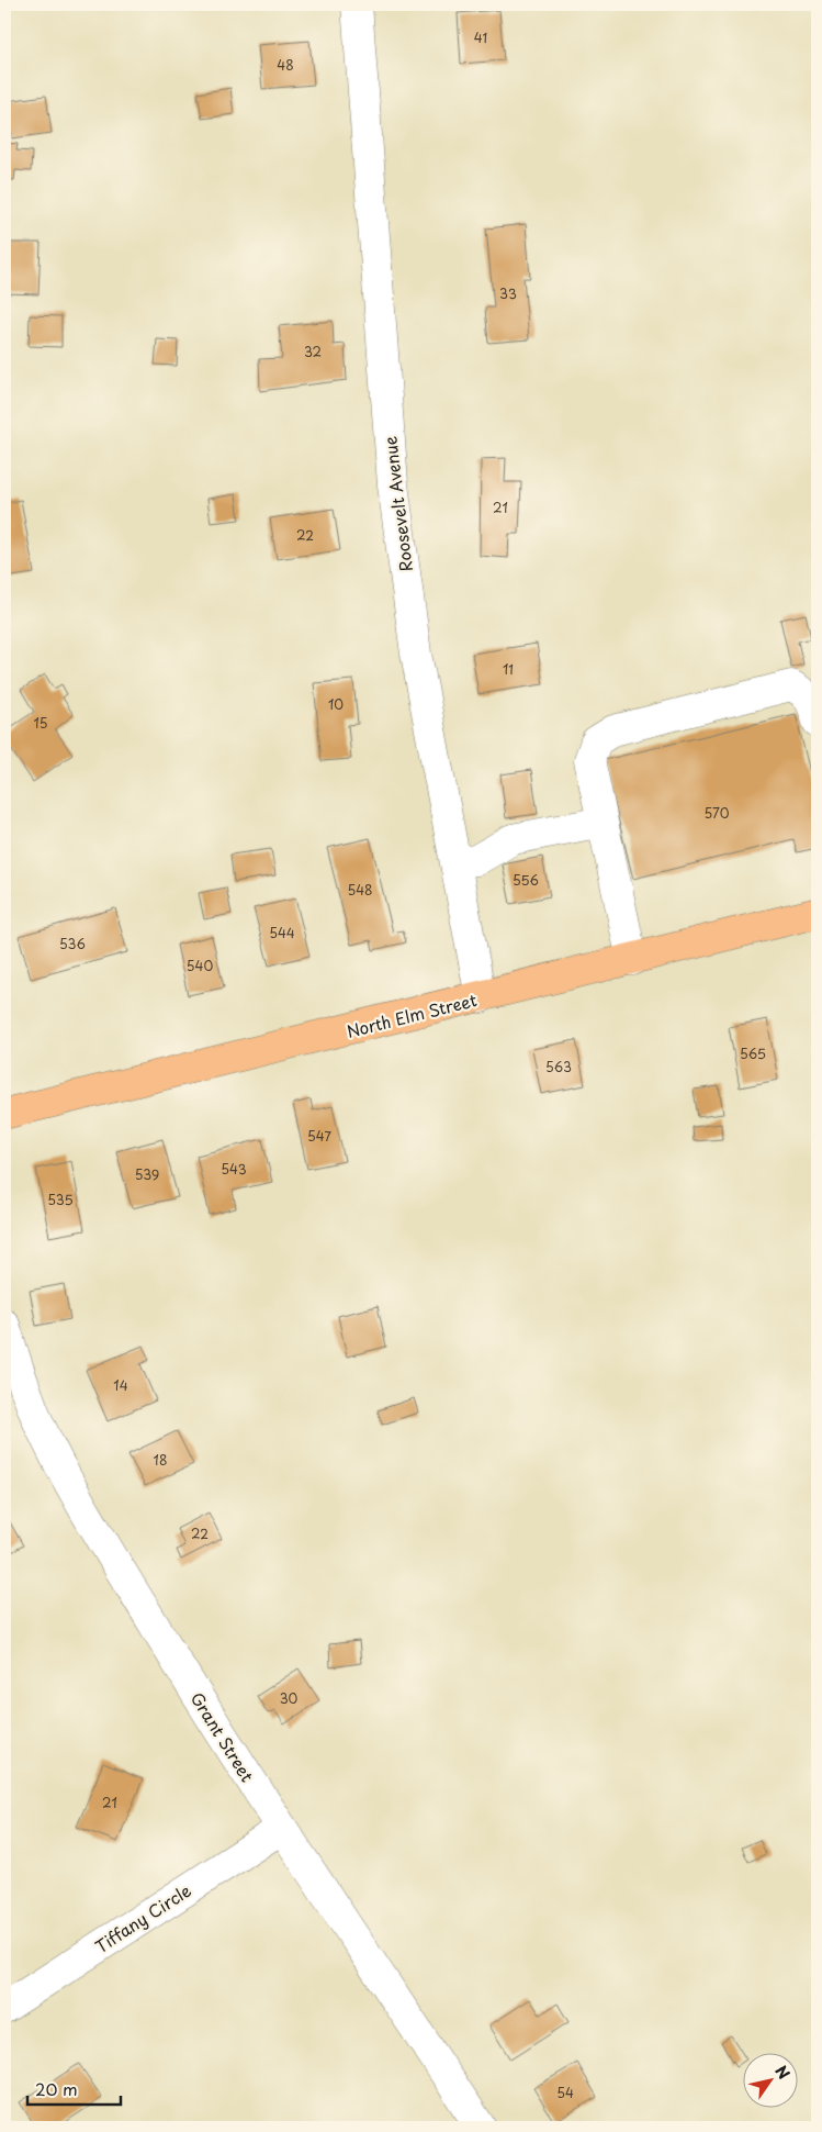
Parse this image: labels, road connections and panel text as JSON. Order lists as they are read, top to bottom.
{
  "streets": {
    "main road": ["North Elm Street"],
    "street": ["Roosevelt Avenue", "Grant Street", "Tiffany Circle"]
  },
  "crossings": [
    ["Roosevelt Avenue", "North Elm Street"],
    ["Grant Street", "Tiffany Circle"]
  ],
  "house_numbers": [
    "41",
    "48",
    "33",
    "32",
    "21",
    "22",
    "11",
    "10",
    "15",
    "570",
    "556",
    "548",
    "544",
    "536",
    "540",
    "565",
    "563",
    "547",
    "543",
    "539",
    "535",
    "14",
    "18",
    "22",
    "30",
    "21",
    "54"
  ],
  "scale_bar": "20 m",
  "north": "top right"
}
